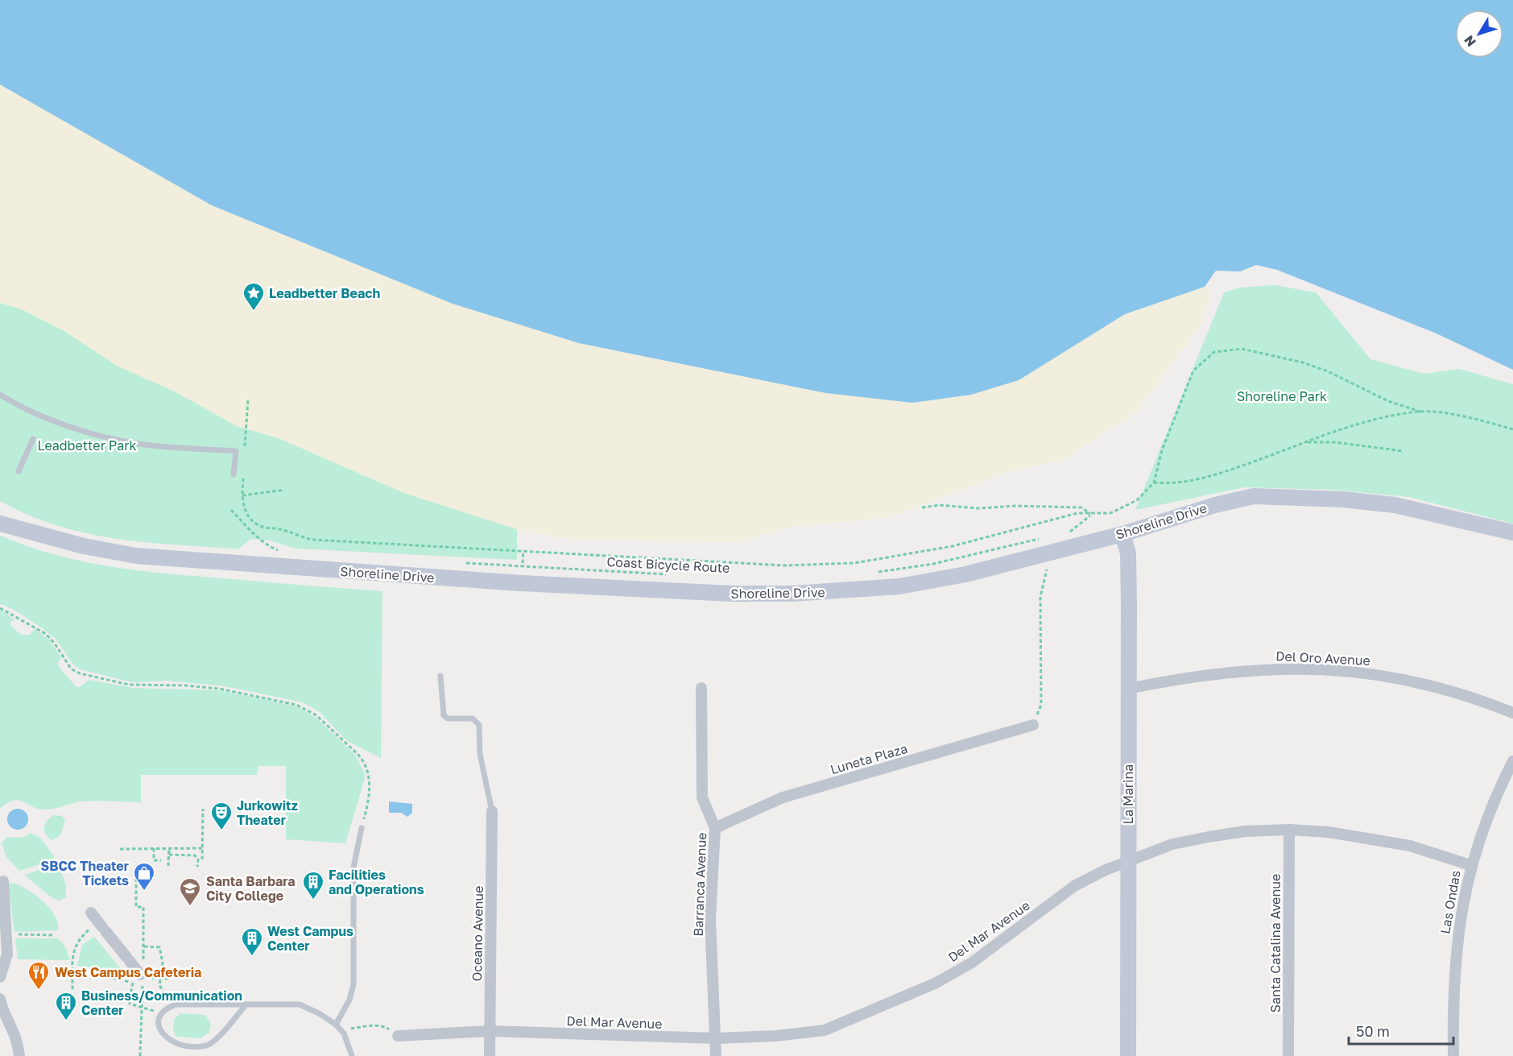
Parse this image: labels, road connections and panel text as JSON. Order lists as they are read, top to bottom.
{
  "streets": {
    "main road": ["Shoreline Drive", "La Marina"],
    "street": [
      "Del Oro Avenue",
      "Luneta Plaza",
      "Barranca Avenue",
      "Las Ondas",
      "Del Mar Avenue",
      "Oceano Avenue",
      "Santa Catalina Avenue"
    ],
    "path": ["Coast Bicycle Route"]
  },
  "crossings": [
    ["Shoreline Drive", "La Marina"],
    ["Del Oro Avenue", "La Marina"],
    ["Luneta Plaza", "Barranca Avenue"],
    ["La Marina", "Del Mar Avenue"],
    ["Barranca Avenue", "Del Mar Avenue"],
    ["Las Ondas", "Del Mar Avenue"],
    ["Del Mar Avenue", "Oceano Avenue"],
    ["Del Mar Avenue", "Santa Catalina Avenue"]
  ],
  "parks": ["Shoreline Park", "Leadbetter Park"],
  "places": {
    "place": ["Leadbetter Beach"],
    "theatre": ["Jurkowitz Theater"],
    "shop": ["SBCC Theater Tickets"],
    "building": ["Facilities and Operations", "West Campus Center", "Business/Communication Center"],
    "school or university": ["Santa Barbara City College"],
    "restaurant": ["West Campus Cafeteria"]
  },
  "scale_bar": "50 m",
  "north": "bottom left"
}
